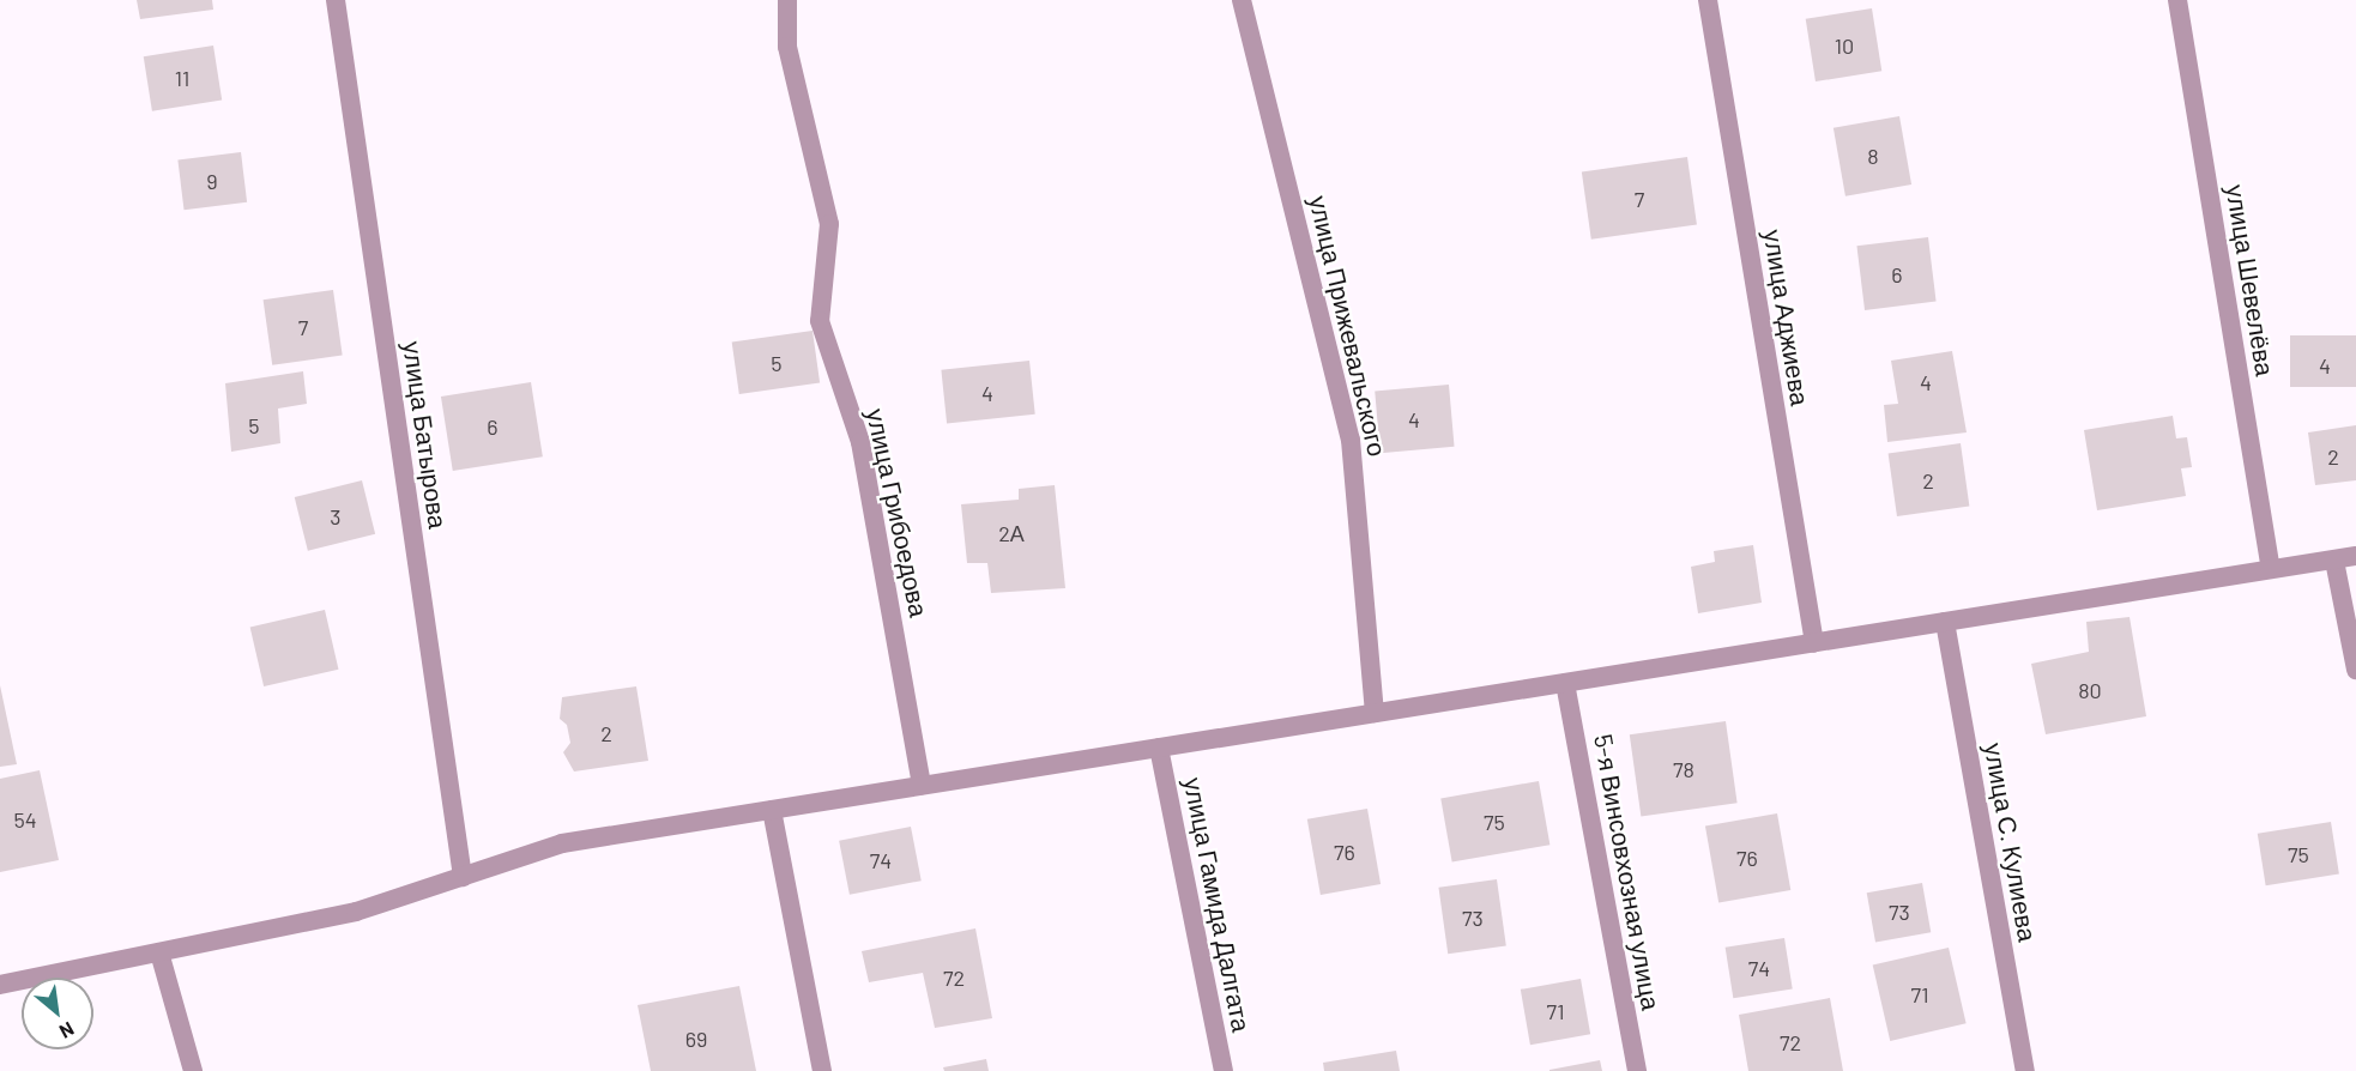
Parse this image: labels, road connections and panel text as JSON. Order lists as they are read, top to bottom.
{
  "streets": {
    "street": [
      "улица Шевелёва",
      "улица Аджиева",
      "улица Прижевальского",
      "улица Батырова",
      "улица Грибоедова",
      "улица С. Кулиева",
      "5-я Винсовхозная улица",
      "улица Гамида Далгата"
    ]
  },
  "house_numbers": [
    "10",
    "11",
    "8",
    "9",
    "7",
    "6",
    "7",
    "5",
    "4",
    "4",
    "4",
    "4",
    "5",
    "6",
    "2",
    "2",
    "3",
    "2А",
    "80",
    "2",
    "78",
    "54",
    "75",
    "76",
    "75",
    "76",
    "74",
    "73",
    "73",
    "74",
    "72",
    "71",
    "71",
    "69",
    "72"
  ],
  "north": "bottom right"
}
